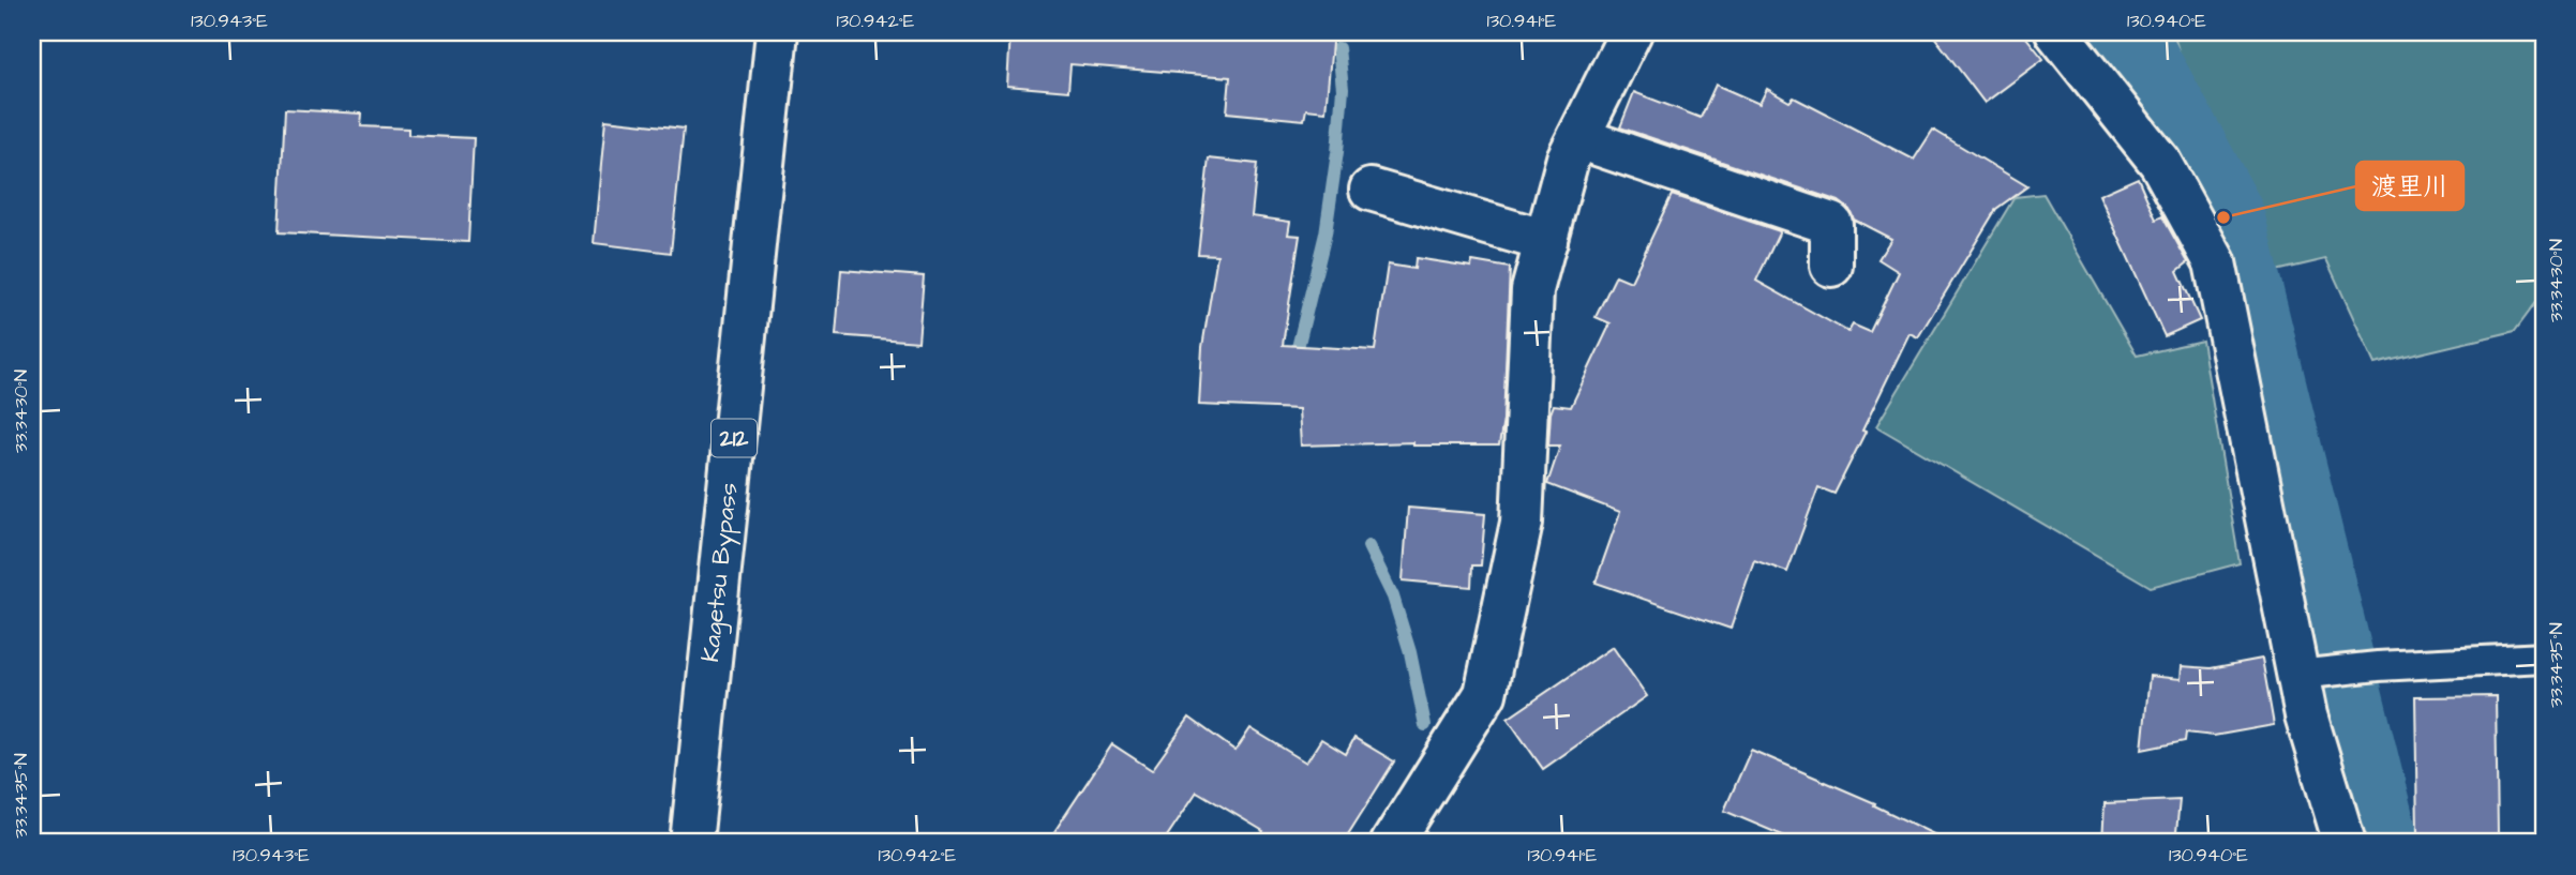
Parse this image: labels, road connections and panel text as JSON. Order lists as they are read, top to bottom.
{
  "streets": {
    "main road": ["212", "Kagetsu Bypass"]
  },
  "places": ["渡里川"],
  "coordinates": [
    "130.943°E",
    "130.942°E",
    "130.941°E",
    "130.940°E",
    "33.3430°N",
    "33.3435°N"
  ]
}
